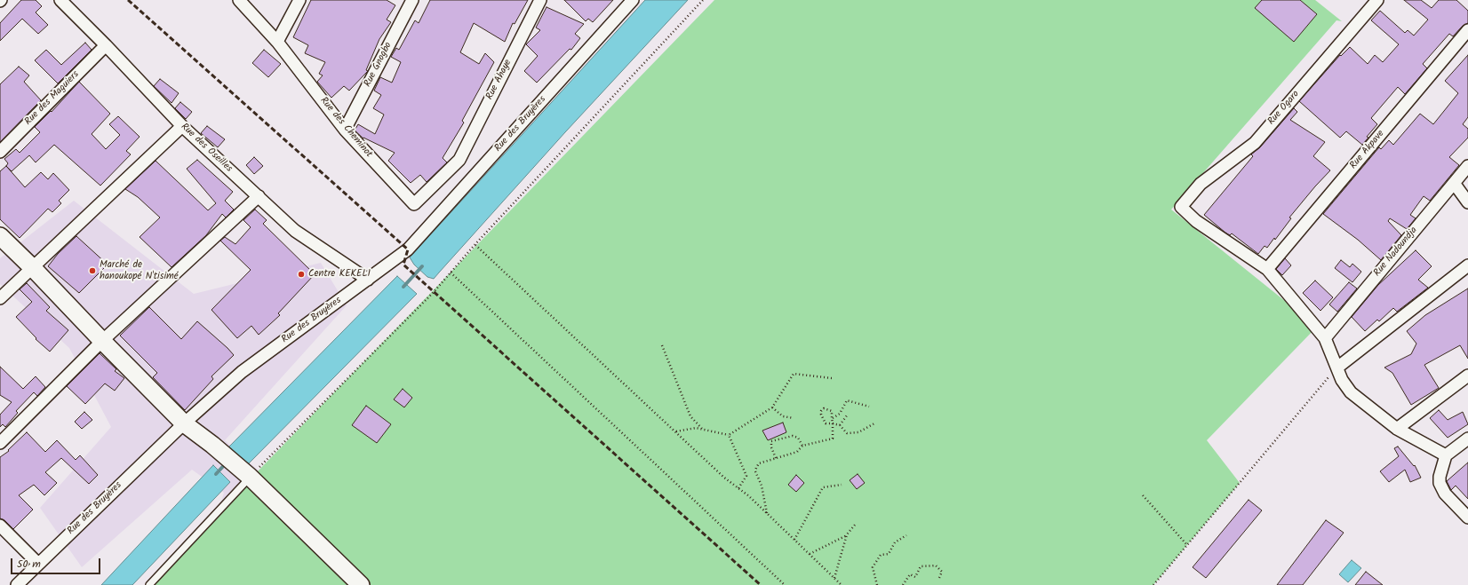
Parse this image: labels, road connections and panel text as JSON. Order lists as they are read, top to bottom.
{
  "streets": {
    "street": [
      "Rue Gnogbo",
      "Rue Ahaye",
      "Rue des Maguiers",
      "Rue Ogaro",
      "Rue des Bruyères",
      "Rue des Cheminot",
      "Rue des Oseilles",
      "Rue Akpave",
      "Rue Nadoundja"
    ]
  },
  "crossings": [
    ["Rue Gnogbo", "Rue des Cheminot"],
    ["Rue Ahaye", "Rue des Cheminot"],
    ["Rue des Maguiers", "Rue des Oseilles"],
    ["Rue Ogaro", "Rue Akpave"],
    ["Rue des Bruyères", "Rue des Oseilles"]
  ],
  "places": ["Marché de hanoukopé N'tisimé", "Centre KEKELI"],
  "scale_bar": "50 m"
}
